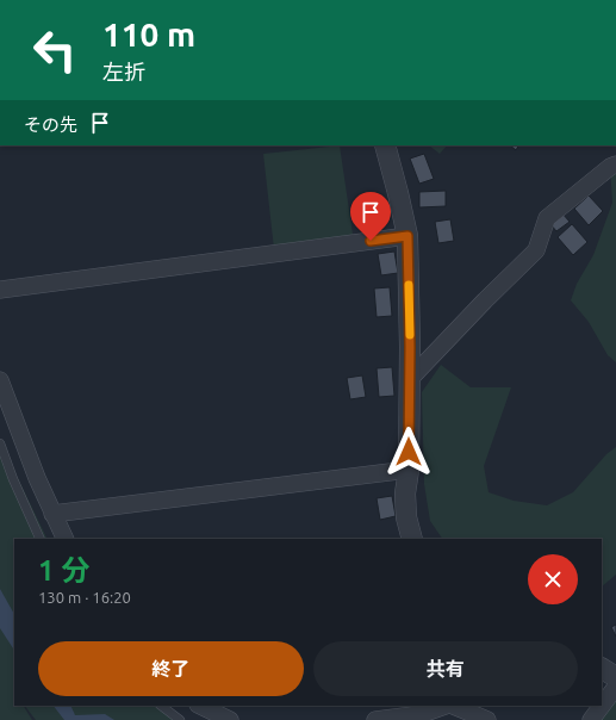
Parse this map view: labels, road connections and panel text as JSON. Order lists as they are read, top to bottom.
{
  "page": {
    "turn": ["110 m", "左折"],
    "then": "その先",
    "heading": ["1 分", "130 m · 16:20"],
    "buttons": ["終了", "共有"]
  }
}
